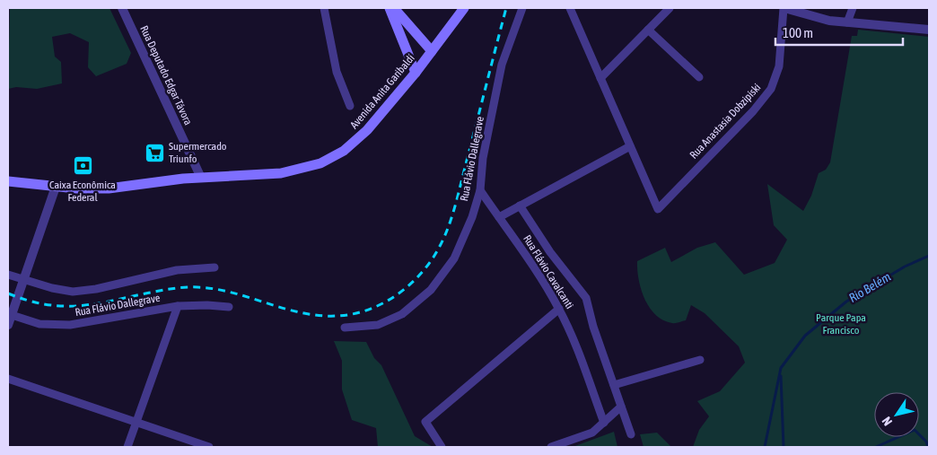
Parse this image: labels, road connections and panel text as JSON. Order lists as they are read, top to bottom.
{
  "streets": {
    "main road": ["Avenida Anita Garibaldi"],
    "street": [
      "Rua Deputado Edgar Távora",
      "Rua Anastasia Dobzipiski",
      "Rua Flávio Dallegrave",
      "Rua Flávio Cavalcanti"
    ]
  },
  "crossings": [
    ["Rua Deputado Edgar Távora", "Avenida Anita Garibaldi"],
    ["Rua Flávio Dallegrave", "Rua Flávio Cavalcanti"]
  ],
  "water": ["Rio Belém"],
  "parks": ["Parque Papa Francisco"],
  "places": {
    "supermarket": ["Supermercado Triunfo"],
    "bank": ["Caixa Econômica Federal"]
  },
  "scale_bar": "100 m",
  "north": "bottom left"
}
